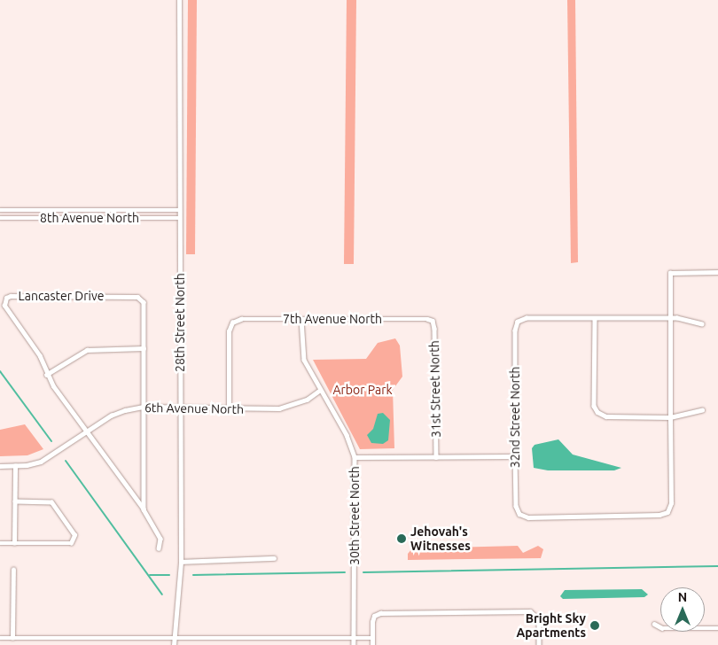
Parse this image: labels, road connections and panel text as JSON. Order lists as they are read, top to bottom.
{
  "streets": {
    "street": [
      "8th Avenue North",
      "Lancaster Drive",
      "7th Avenue North",
      "28th Street North",
      "31st Street North",
      "6th Avenue North",
      "32nd Street North",
      "30th Street North"
    ]
  },
  "crossings": [
    ["8th Avenue North", "28th Street North"],
    ["Lancaster Drive", "6th Avenue North"],
    ["7th Avenue North", "31st Street North"],
    ["7th Avenue North", "6th Avenue North"],
    ["7th Avenue North", "30th Street North"],
    ["28th Street North", "6th Avenue North"],
    ["6th Avenue North", "30th Street North"]
  ],
  "parks": ["Arbor Park"],
  "places": ["Jehovah's Witnesses", "Bright Sky Apartments"],
  "north": "top"
}
